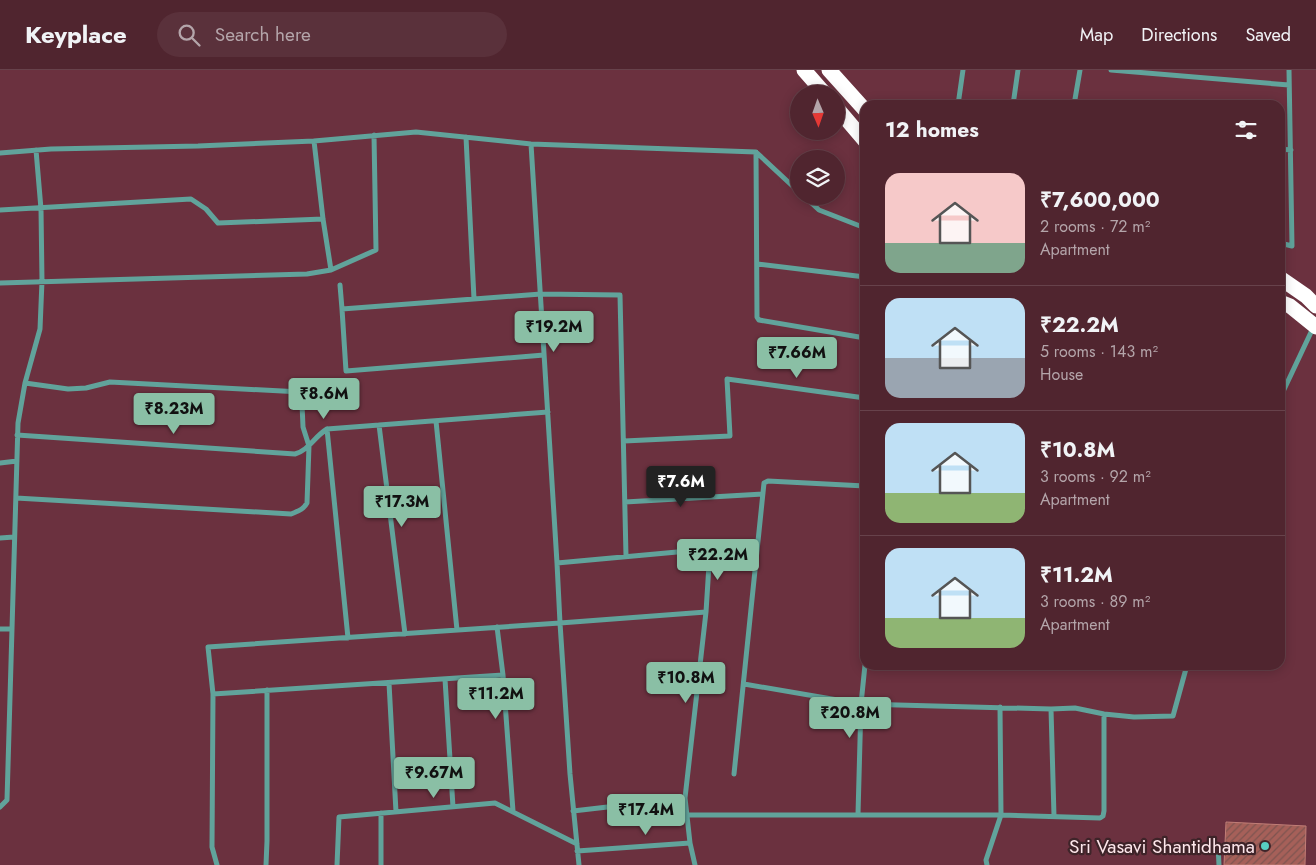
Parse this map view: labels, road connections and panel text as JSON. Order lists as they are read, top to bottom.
{
  "places": ["Sri Vasavi Shantidhama"],
  "north": "bottom",
  "page": {
    "header": "Keyplace",
    "search": "Search here",
    "nav": ["Map", "Directions", "Saved"],
    "heading": "12 homes",
    "list": [
      {
        "name": "₹7,600,000",
        "note": "2 rooms · 72 m² · Apartment"
      },
      {
        "name": "₹22.2M",
        "note": "5 rooms · 143 m² · House"
      },
      {
        "name": "₹10.8M",
        "note": "3 rooms · 92 m² · Apartment"
      },
      {
        "name": "₹11.2M",
        "note": "3 rooms · 89 m² · Apartment"
      }
    ],
    "price": [
      "₹19.2M",
      "₹7.66M",
      "₹8.6M",
      "₹8.23M",
      "₹7.6M",
      "₹17.3M",
      "₹22.2M",
      "₹10.8M",
      "₹11.2M",
      "₹20.8M",
      "₹9.67M",
      "₹17.4M"
    ]
  }
}
